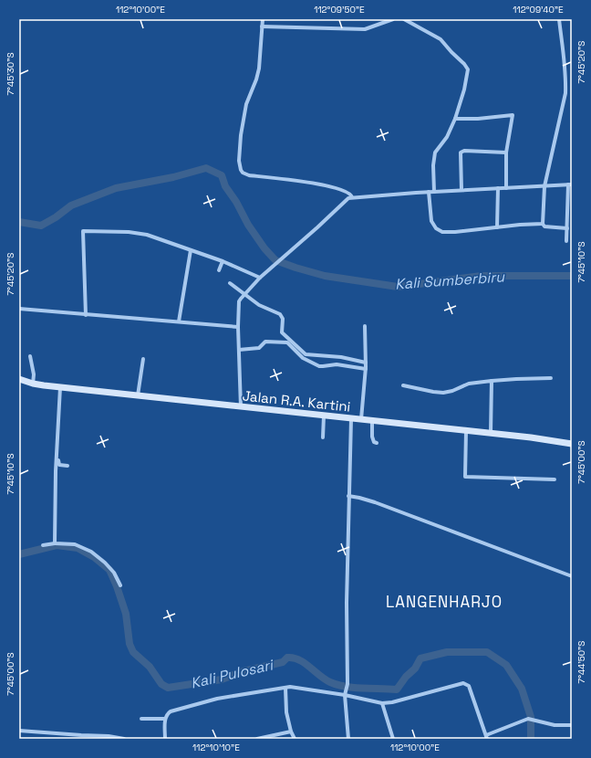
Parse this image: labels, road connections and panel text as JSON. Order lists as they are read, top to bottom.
{
  "streets": {
    "main road": ["Jalan R.A. Kartini"]
  },
  "districts": ["LANGENHARJO"],
  "water": ["Kali Sumberbiru", "Kali Pulosari"],
  "coordinates": [
    "112°10'00\"E",
    "112°09'50\"E",
    "112°09'40\"E",
    "7°45'20\"S",
    "7°45'30\"S",
    "7°45'10\"S",
    "7°45'00\"S",
    "7°44'50\"S",
    "112°10'10\"E"
  ]
}
